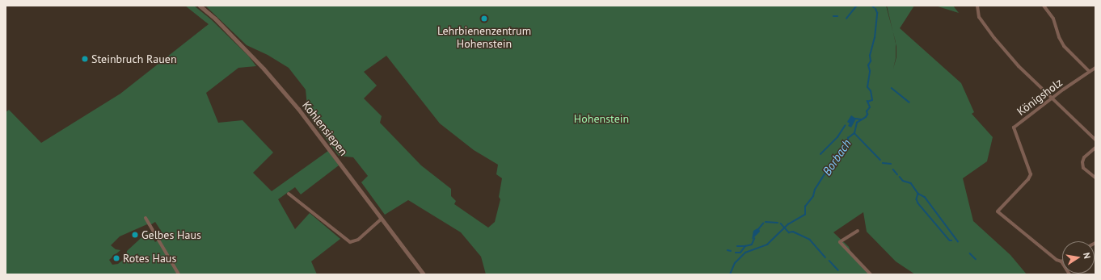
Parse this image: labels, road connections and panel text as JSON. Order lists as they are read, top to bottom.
{
  "streets": {
    "street": ["Königsholz", "Kohlensiepen"]
  },
  "water": ["Borbach"],
  "parks": ["Hohenstein"],
  "places": [
    "Lehrbienenzentrum Hohenstein",
    "Steinbruch Rauen",
    "Gelbes Haus",
    "Rotes Haus"
  ],
  "north": "right"
}
